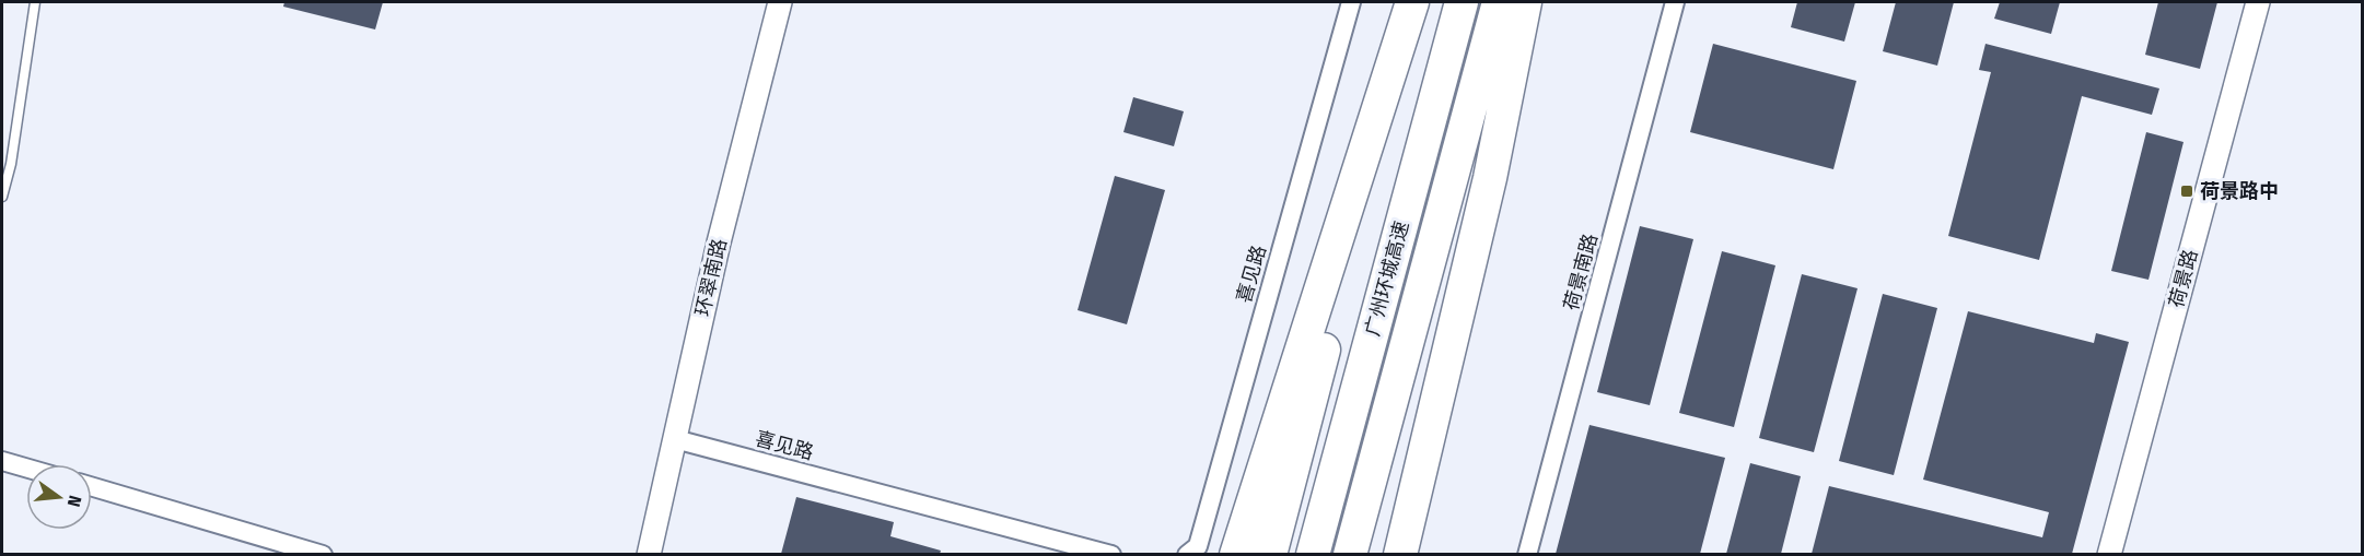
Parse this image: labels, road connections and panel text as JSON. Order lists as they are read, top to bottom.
{
  "streets": {
    "highway": ["广州环城高速"],
    "street": [
      "荷景南路",
      "喜见路",
      "环翠南路",
      "荷景路"
    ]
  },
  "crossings": [
    ["喜见路", "环翠南路"]
  ],
  "places": {
    "transit": ["荷景路中"]
  },
  "north": "right"
}
